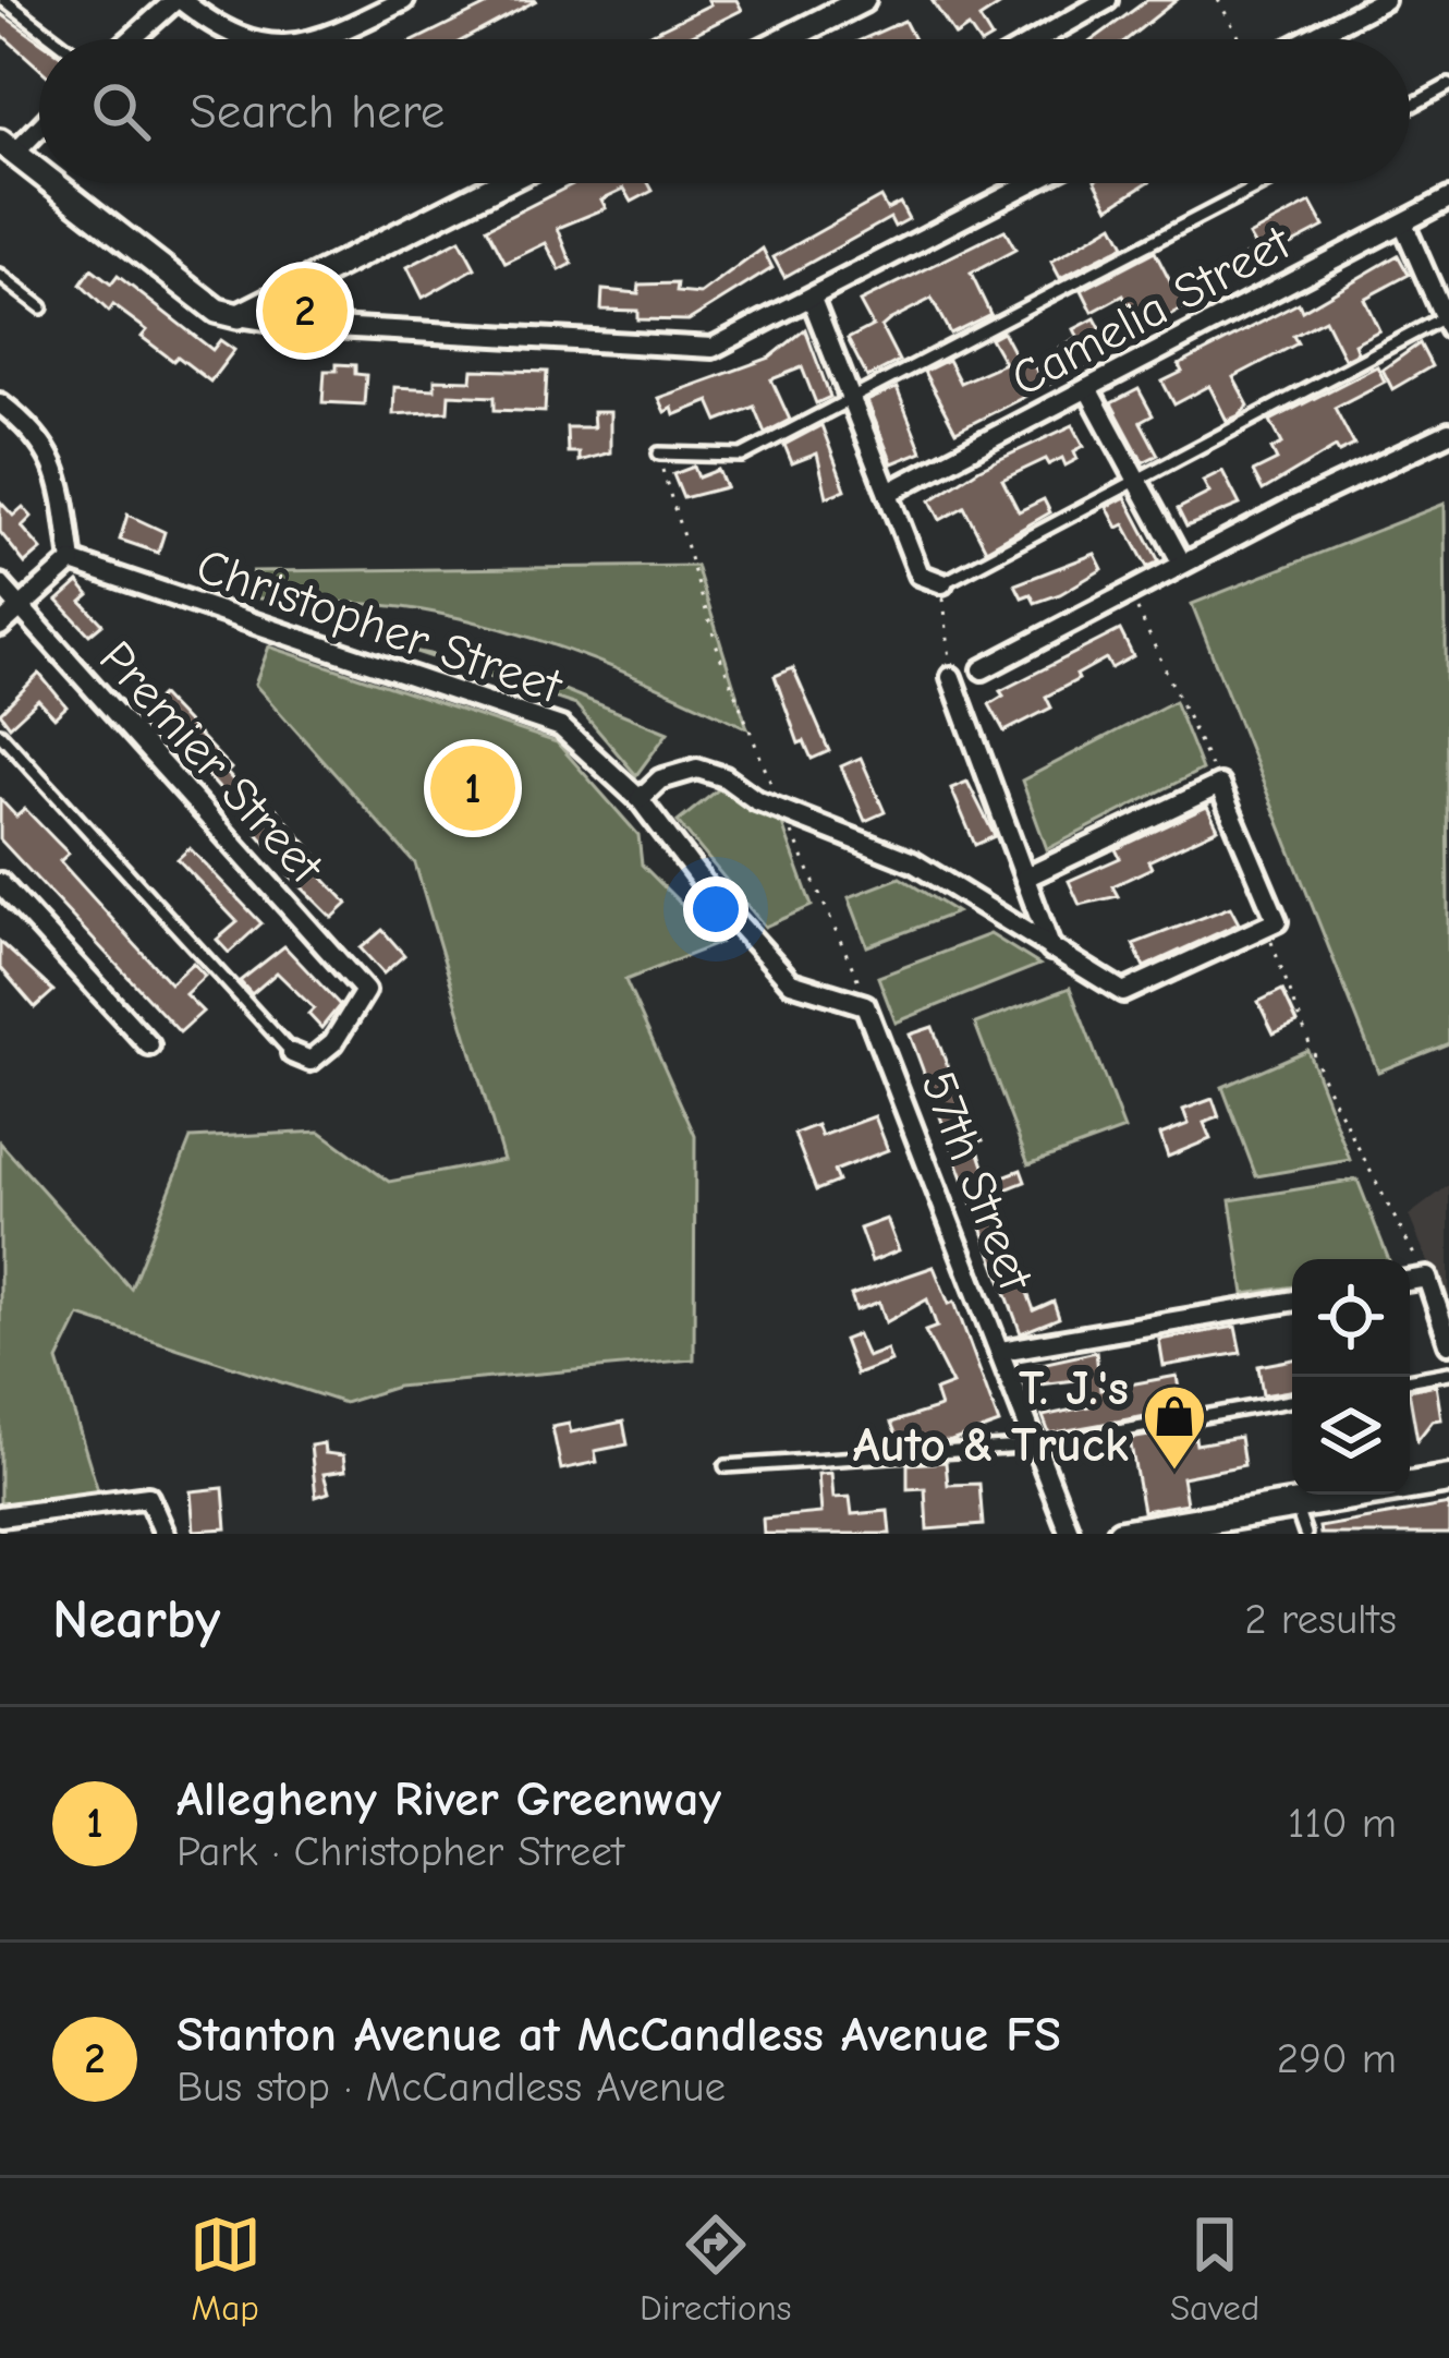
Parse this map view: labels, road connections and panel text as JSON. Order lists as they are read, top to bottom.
{
  "streets": {
    "street": [
      "Camelia Street",
      "Christopher Street",
      "Premier Street",
      "57th Street"
    ]
  },
  "crossings": [
    ["Christopher Street", "57th Street"]
  ],
  "places": {
    "shop": ["T. J.'s Auto & Truck"]
  },
  "page": {
    "search": "Search here",
    "pins": ["2", "1"],
    "heading": ["Nearby", "2 results"],
    "list": [
      {
        "mark": "1",
        "name": "Allegheny River Greenway",
        "note": "Park · Christopher Street",
        "value": "110 m"
      },
      {
        "mark": "2",
        "name": "Stanton Avenue at McCandless Avenue FS",
        "note": "Bus stop · McCandless Avenue",
        "value": "290 m"
      }
    ],
    "nav": ["Map", "Directions", "Saved"]
  }
}
